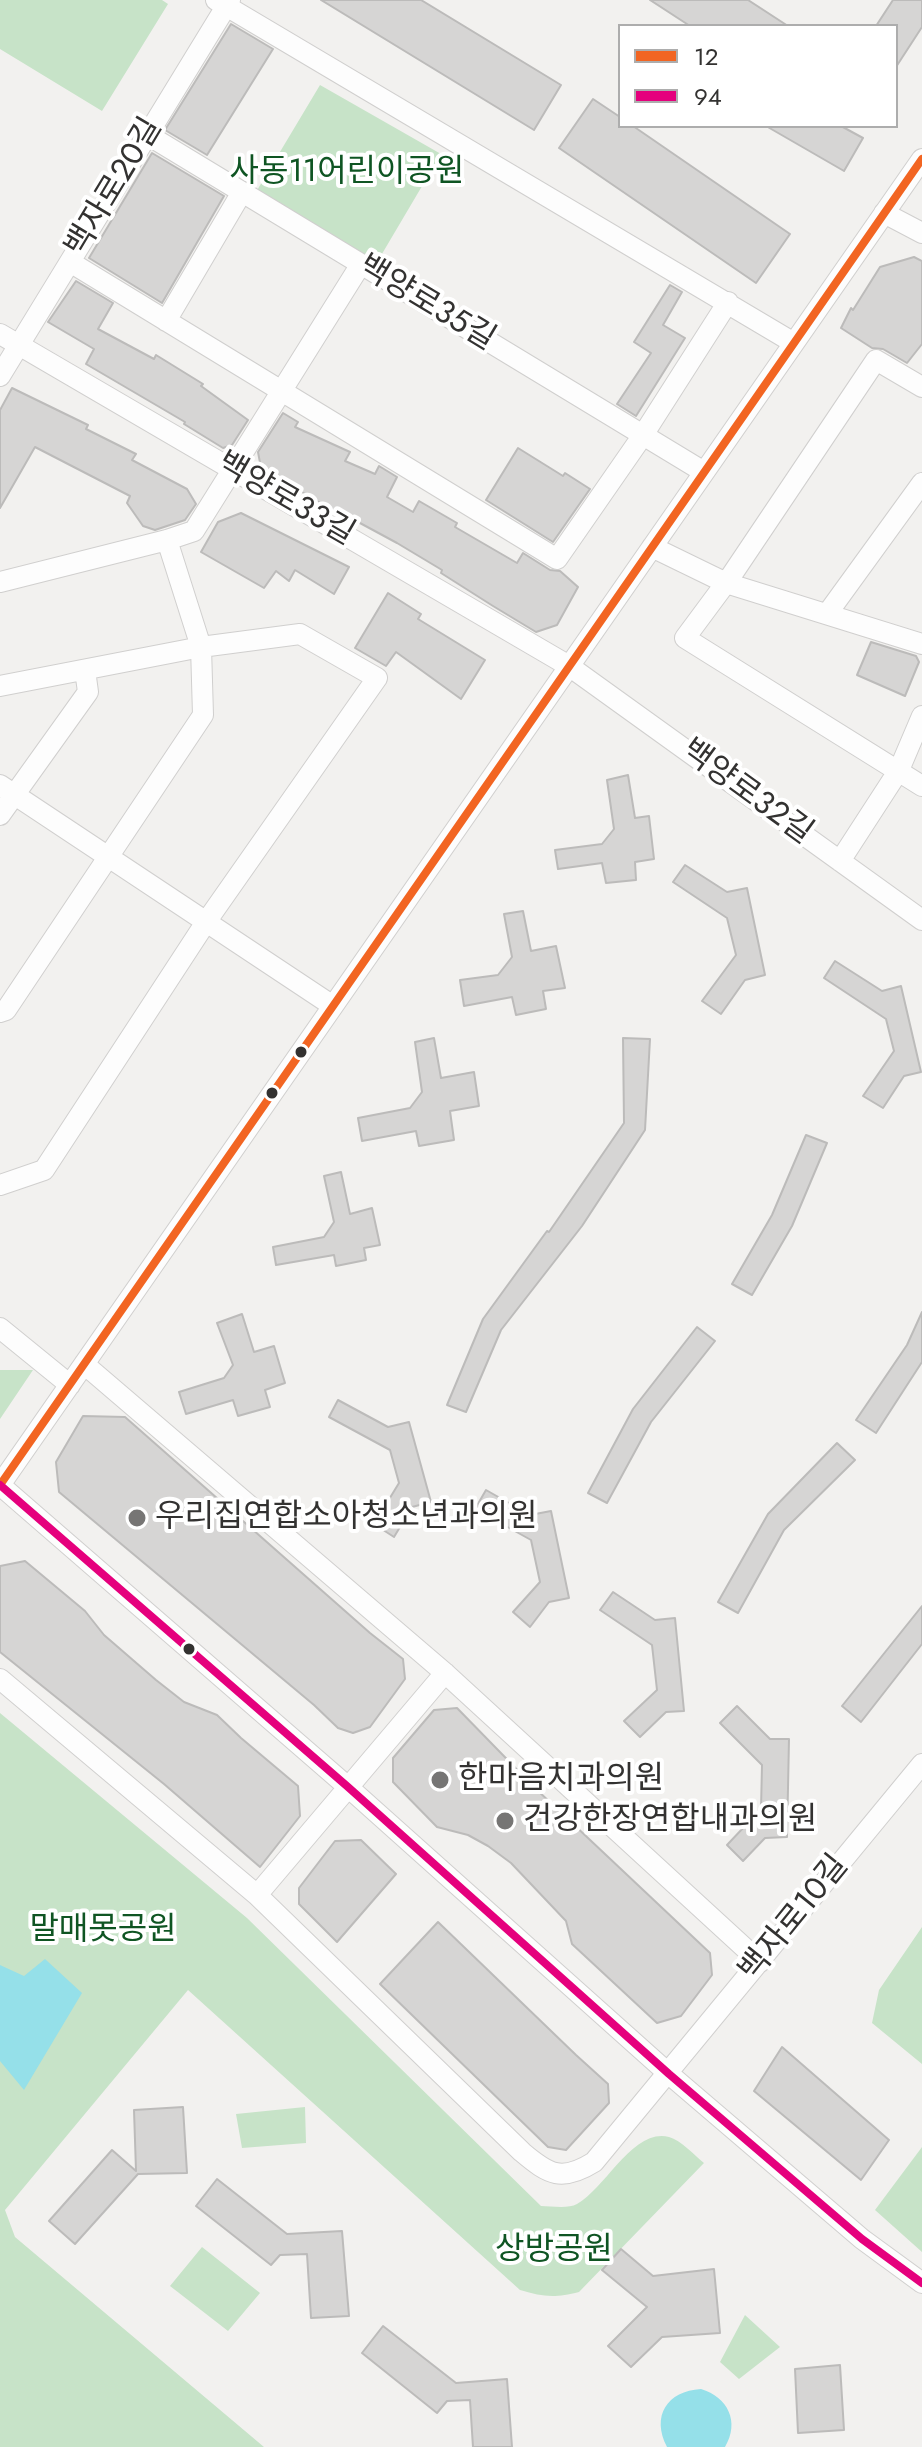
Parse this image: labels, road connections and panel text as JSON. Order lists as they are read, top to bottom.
{
  "streets": {
    "street": [
      "백자로20길",
      "백양로35길",
      "백양로33길",
      "백양로32길",
      "백자로10길"
    ]
  },
  "crossings": [
    ["백자로20길", "백양로35길"],
    ["백자로20길", "백양로33길"],
    ["백양로33길", "백양로32길"]
  ],
  "parks": ["사동11어린이공원", "말매못공원", "상방공원"],
  "places": ["우리집연합소아청소년과의원", "한마음치과의원", "건강한장연합내과의원"],
  "lines": ["transit line 12", "transit line 94"],
  "legend": ["12", "94"]
}
